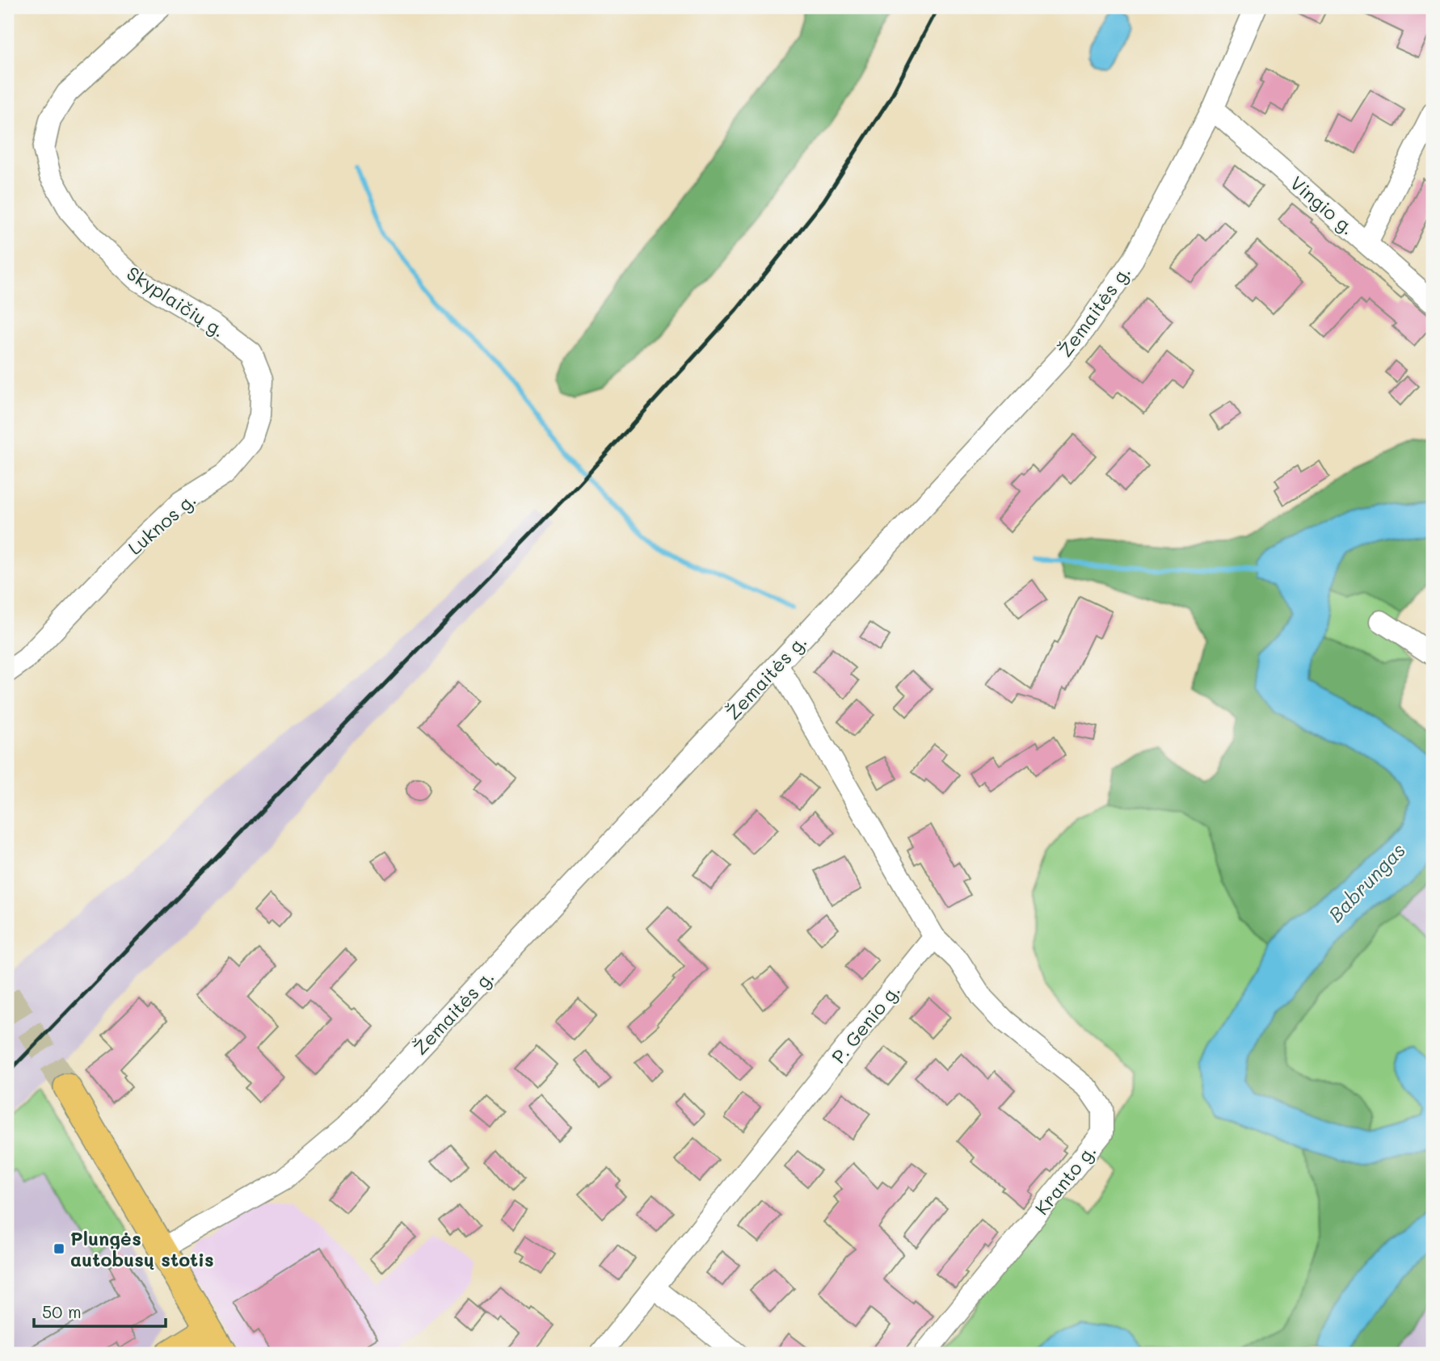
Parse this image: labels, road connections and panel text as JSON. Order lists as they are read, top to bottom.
{
  "streets": {
    "street": [
      "Vingio g.",
      "Skyplaičių g.",
      "Žemaitės g.",
      "Luknos g.",
      "P. Genio g.",
      "Kranto g."
    ]
  },
  "crossings": [
    ["Vingio g.", "Žemaitės g."],
    ["Skyplaičių g.", "Luknos g."],
    ["P. Genio g.", "Kranto g."]
  ],
  "water": ["Babrungas"],
  "places": {
    "transit": ["Plungės autobusų stotis"]
  },
  "scale_bar": "50 m"
}
